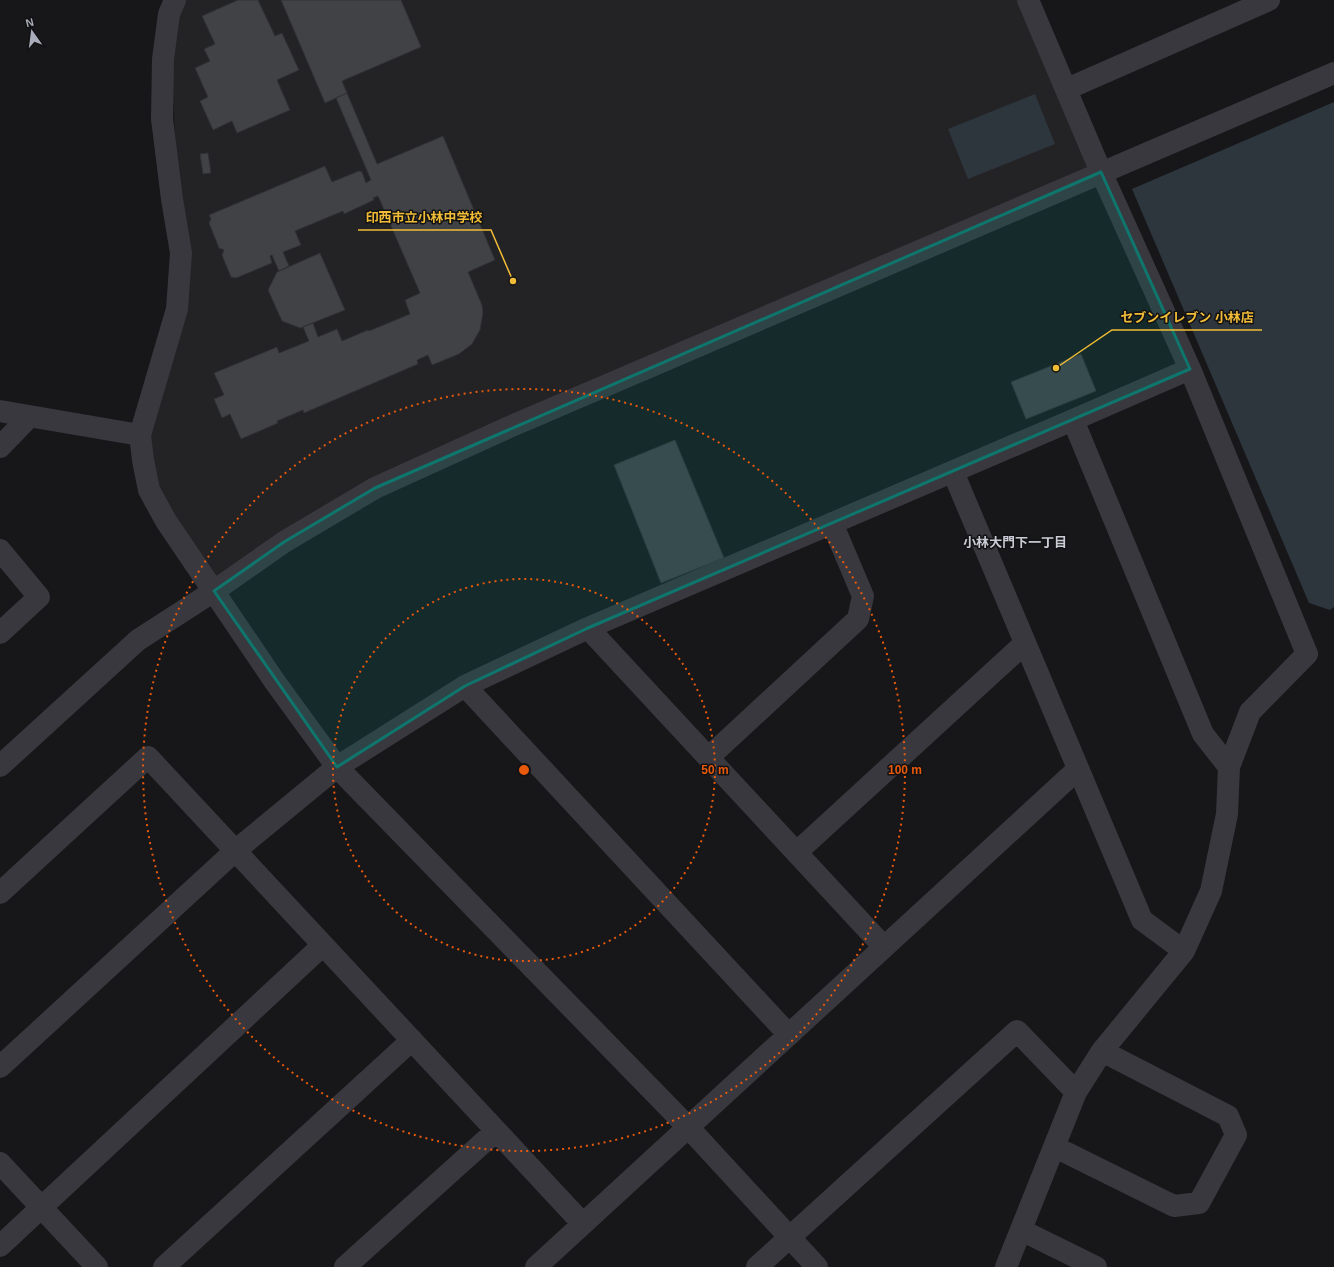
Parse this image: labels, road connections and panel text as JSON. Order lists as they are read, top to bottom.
{
  "districts": ["小林大門下一丁目"],
  "places": ["印西市立小林中学校", "セブンイレブン 小林店"],
  "north": "top",
  "rings": ["50 m", "100 m"]
}
